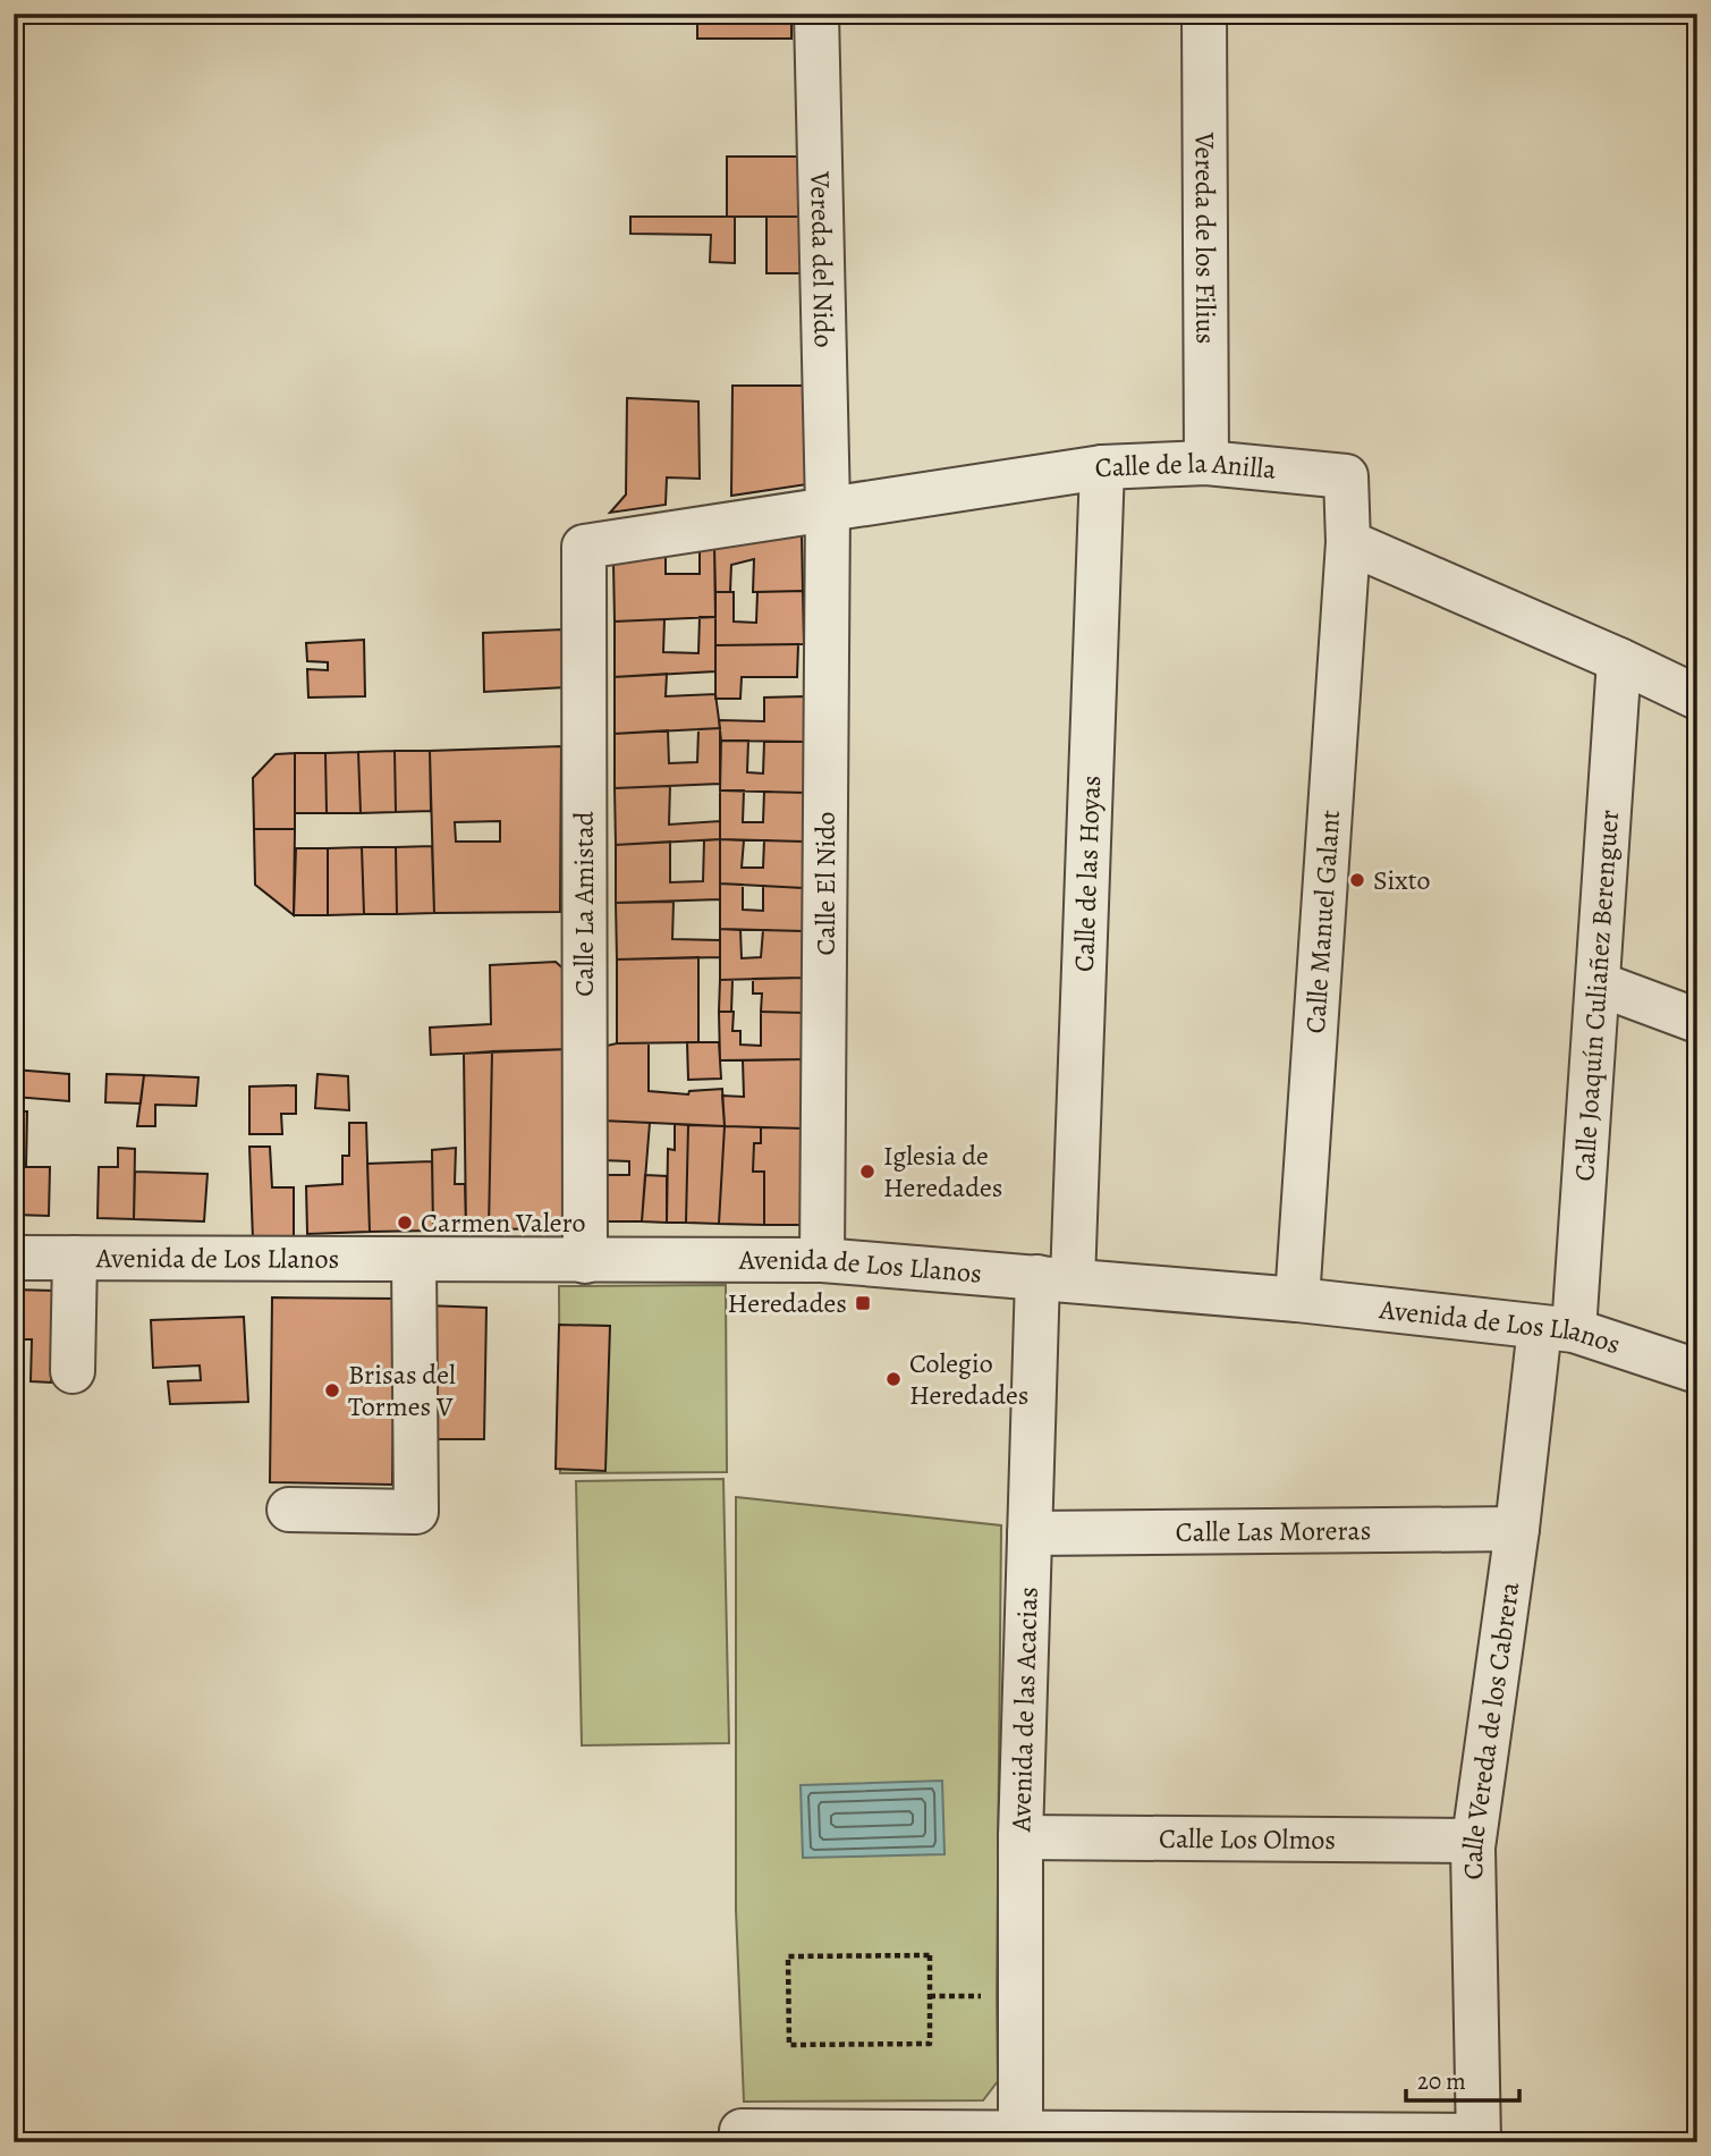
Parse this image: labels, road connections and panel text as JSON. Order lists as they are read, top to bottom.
{
  "streets": {
    "street": [
      "Vereda de los Filius",
      "Vereda del Nido",
      "Calle de la Anilla",
      "Calle de las Hoyas",
      "Calle El Nido",
      "Calle La Amistad",
      "Calle Manuel Galant",
      "Calle Joaquín Culiañez Berenguer",
      "Avenida de Los Llanos",
      "Calle Las Moreras",
      "Avenida de las Acacias",
      "Calle Vereda de los Cabrera",
      "Calle Los Olmos"
    ]
  },
  "crossings": [
    ["Vereda de los Filius", "Calle de la Anilla"],
    ["Vereda del Nido", "Calle de la Anilla"],
    ["Vereda del Nido", "Calle El Nido"],
    ["Calle de la Anilla", "Calle de las Hoyas"],
    ["Calle de la Anilla", "Calle El Nido"],
    ["Calle de la Anilla", "Calle La Amistad"],
    ["Calle de la Anilla", "Calle Manuel Galant"],
    ["Calle de las Hoyas", "Avenida de Los Llanos"],
    ["Calle de las Hoyas", "Avenida de las Acacias"],
    ["Calle El Nido", "Avenida de Los Llanos"],
    ["Calle La Amistad", "Avenida de Los Llanos"],
    ["Calle Manuel Galant", "Avenida de Los Llanos"],
    ["Calle Joaquín Culiañez Berenguer", "Avenida de Los Llanos"],
    ["Calle Joaquín Culiañez Berenguer", "Calle Vereda de los Cabrera"],
    ["Avenida de Los Llanos", "Avenida de las Acacias"],
    ["Avenida de Los Llanos", "Calle Vereda de los Cabrera"],
    ["Calle Las Moreras", "Avenida de las Acacias"],
    ["Calle Las Moreras", "Calle Vereda de los Cabrera"],
    ["Avenida de las Acacias", "Calle Los Olmos"],
    ["Calle Vereda de los Cabrera", "Calle Los Olmos"]
  ],
  "places": {
    "other": [
      "Sixto",
      "Iglesia de Heredades",
      "Carmen Valero",
      "Colegio Heredades",
      "Brisas del Tormes V"
    ],
    "transit": ["Heredades"]
  },
  "scale_bar": "20 m"
}
